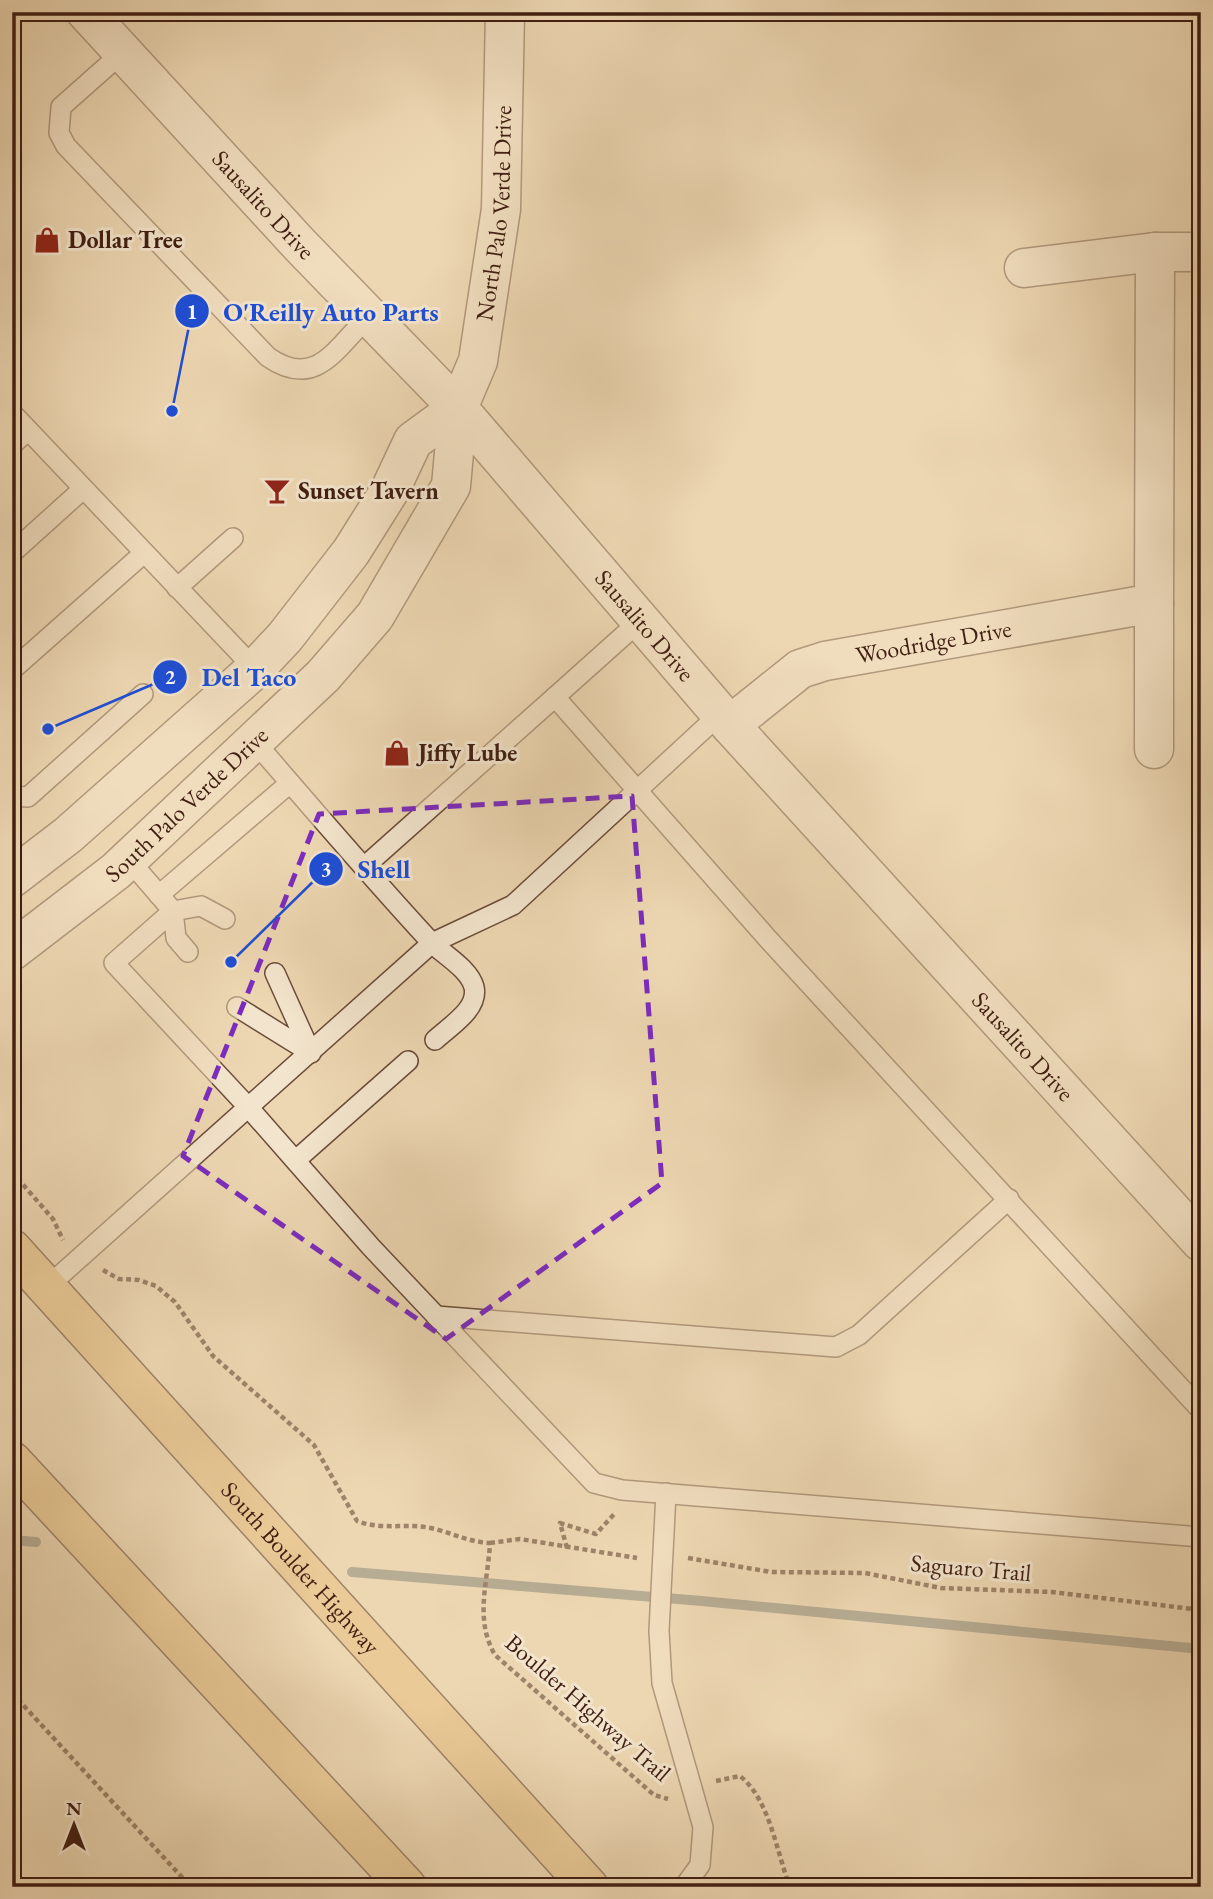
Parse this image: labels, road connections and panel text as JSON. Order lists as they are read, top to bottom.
{
  "streets": {
    "main road": ["South Boulder Highway"],
    "street": [
      "Sausalito Drive",
      "North Palo Verde Drive",
      "Woodridge Drive",
      "South Palo Verde Drive"
    ],
    "path": ["Saguaro Trail", "Boulder Highway Trail"]
  },
  "crossings": [
    ["Sausalito Drive", "North Palo Verde Drive"],
    ["Sausalito Drive", "Woodridge Drive"],
    ["Sausalito Drive", "South Palo Verde Drive"],
    ["North Palo Verde Drive", "South Palo Verde Drive"]
  ],
  "places": {
    "shop": ["Dollar Tree", "Jiffy Lube"],
    "other": ["O'Reilly Auto Parts", "Del Taco", "Shell"],
    "bar": ["Sunset Tavern"]
  },
  "north": "top"
}
